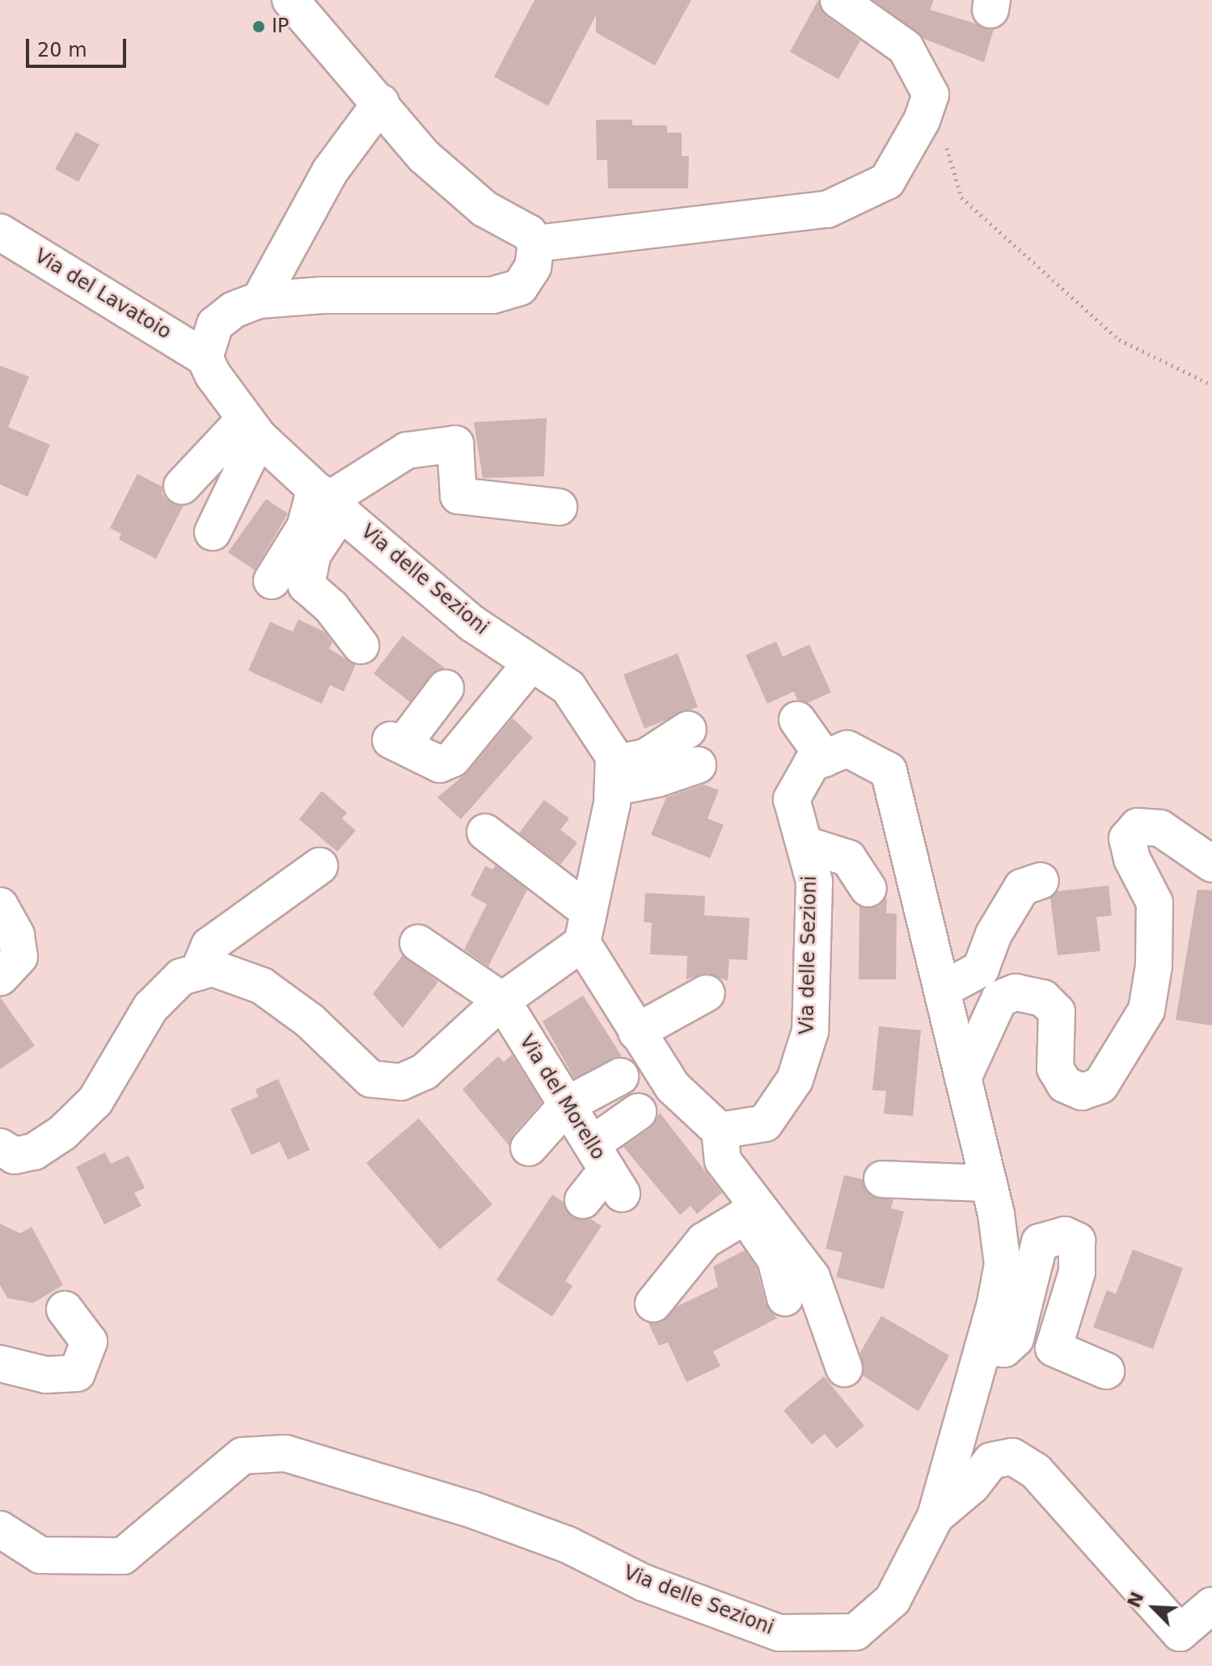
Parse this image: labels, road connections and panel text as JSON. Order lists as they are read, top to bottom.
{
  "streets": {
    "street": ["Via del Lavatoio", "Via delle Sezioni", "Via del Morello"]
  },
  "crossings": [
    ["Via del Lavatoio", "Via delle Sezioni"]
  ],
  "places": ["IP"],
  "scale_bar": "20 m",
  "north": "top left"
}
